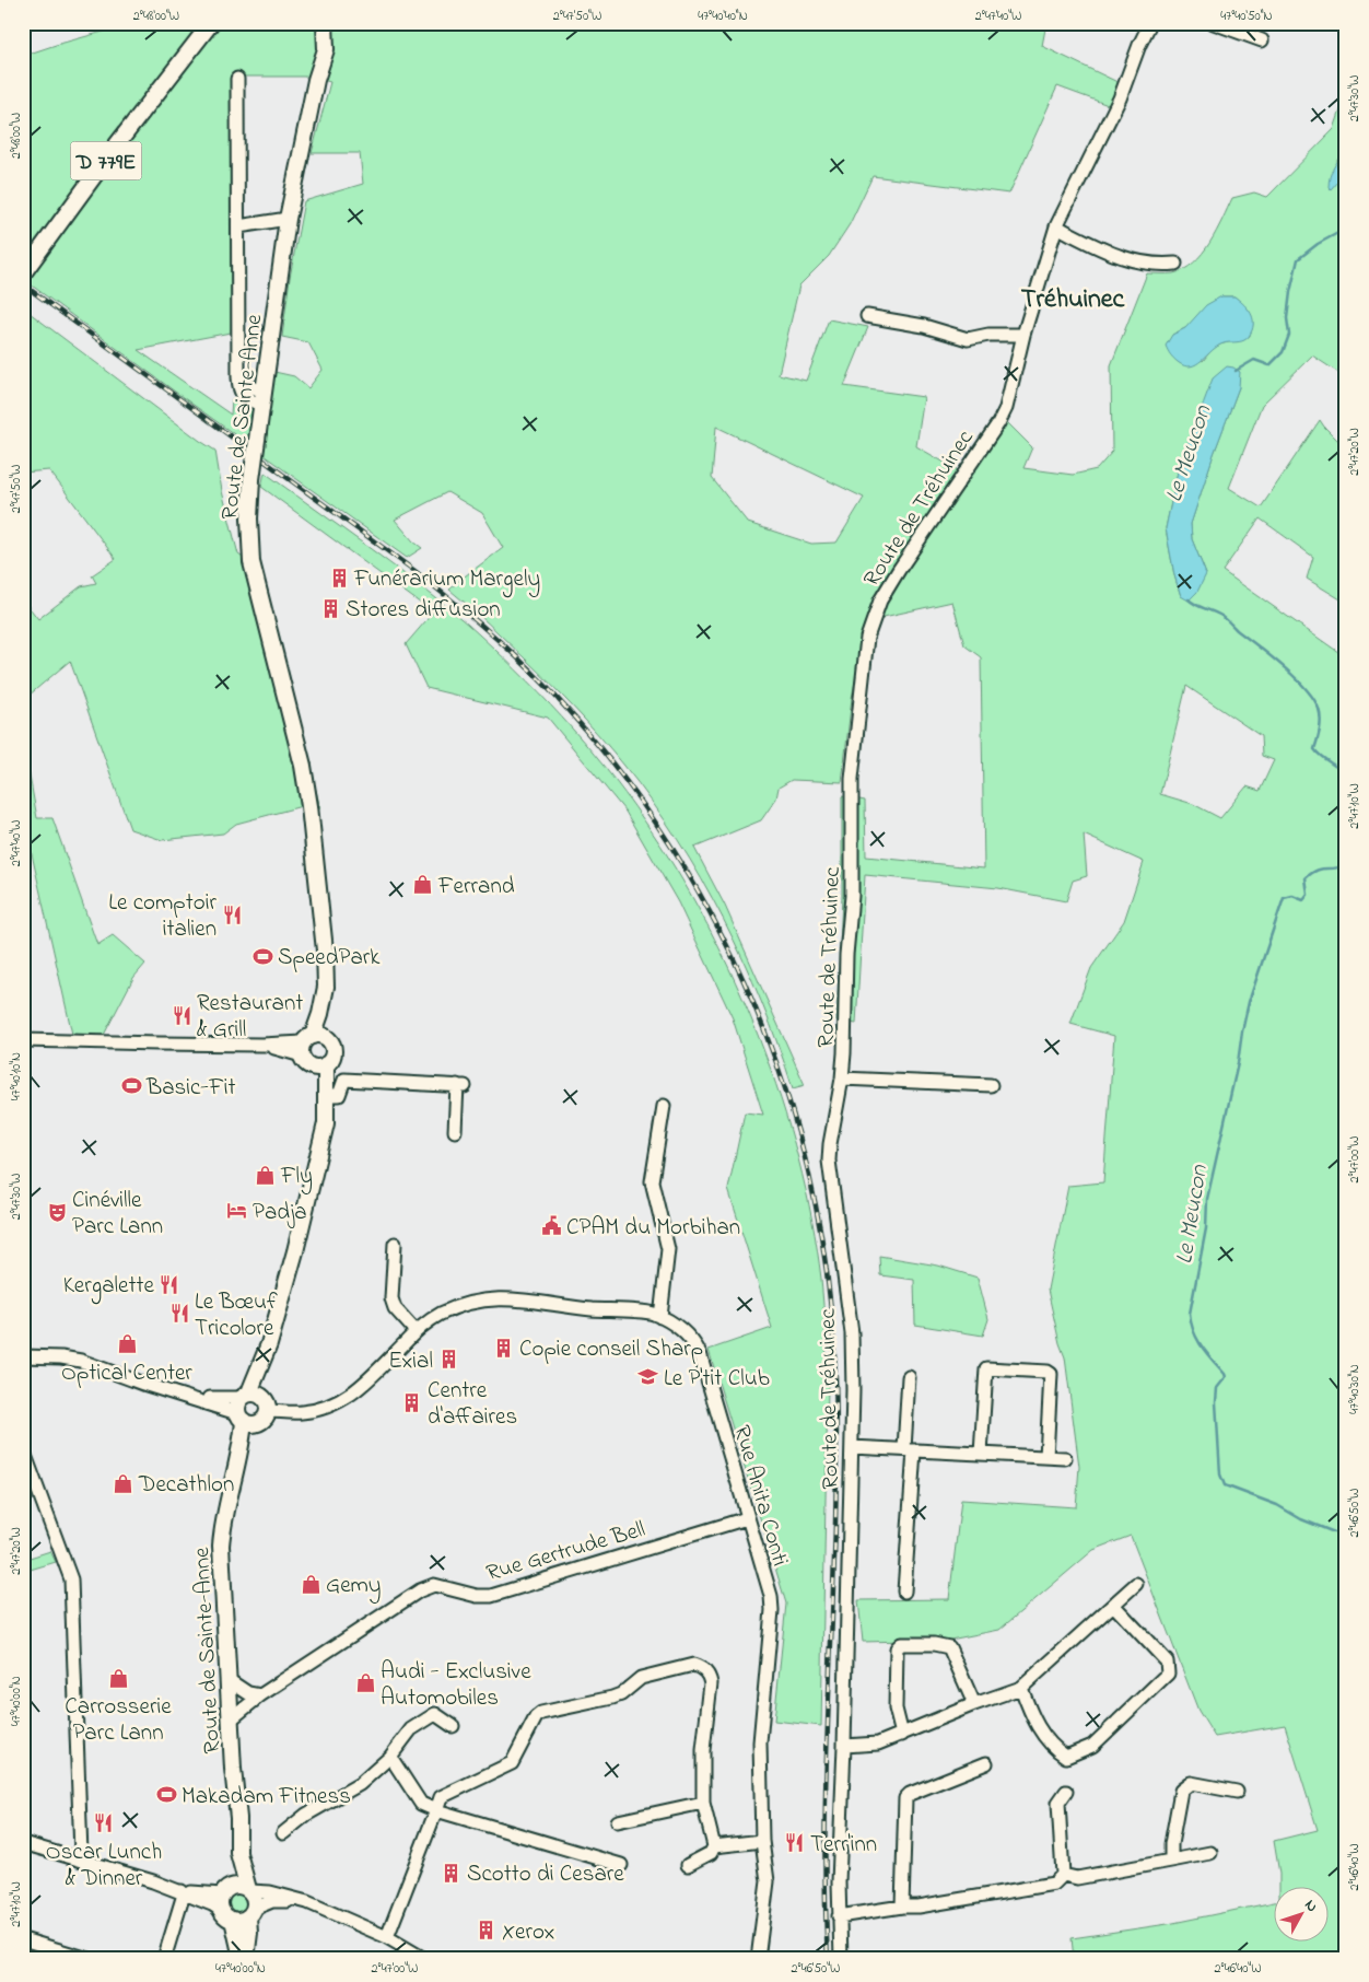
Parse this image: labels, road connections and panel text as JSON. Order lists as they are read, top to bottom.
{
  "streets": {
    "main road": ["D 779E", "Route de Sainte-Anne"],
    "street": ["Route de Tréhuinec", "Rue Anita Conti", "Rue Gertrude Bell"]
  },
  "crossings": [
    ["Route de Sainte-Anne", "Rue Anita Conti"],
    ["Route de Sainte-Anne", "Rue Gertrude Bell"],
    ["Rue Anita Conti", "Rue Gertrude Bell"]
  ],
  "districts": ["Tréhuinec"],
  "water": ["Le Meucon"],
  "places": {
    "building": [
      "Funérarium Margely",
      "Stores diffusion",
      "Copie conseil Sharp",
      "Exial",
      "Centre d'affaires",
      "Scotto di Cesare",
      "Xerox"
    ],
    "shop": [
      "Ferrand",
      "Fly",
      "Optical Center",
      "Decathlon",
      "Gemy",
      "Carrosserie Parc Lann",
      "Audi - Exclusive Automobiles"
    ],
    "restaurant": [
      "Le comptoir italien",
      "Restaurant & Grill",
      "Kergalette",
      "Le Bœuf Tricolore",
      "Oscar Lunch & Dinner",
      "Terr'inn"
    ],
    "sports": ["SpeedPark", "Basic-Fit", "Makadam Fitness"],
    "hotel": ["Padja"],
    "theatre": ["Cinéville Parc Lann"],
    "public building": ["CPAM du Morbihan"],
    "school or university": ["Le P'tit Club"]
  },
  "north": "top right",
  "coordinates": [
    "2°48'00\"W",
    "2°47'50\"W",
    "47°40'40\"N",
    "2°47'40\"W",
    "47°40'50\"N",
    "2°47'30\"W",
    "2°47'20\"W",
    "2°47'10\"W",
    "47°40'10\"N",
    "2°47'00\"W",
    "47°40'30\"N",
    "2°46'50\"W",
    "47°40'00\"N",
    "2°46'40\"W"
  ]
}
